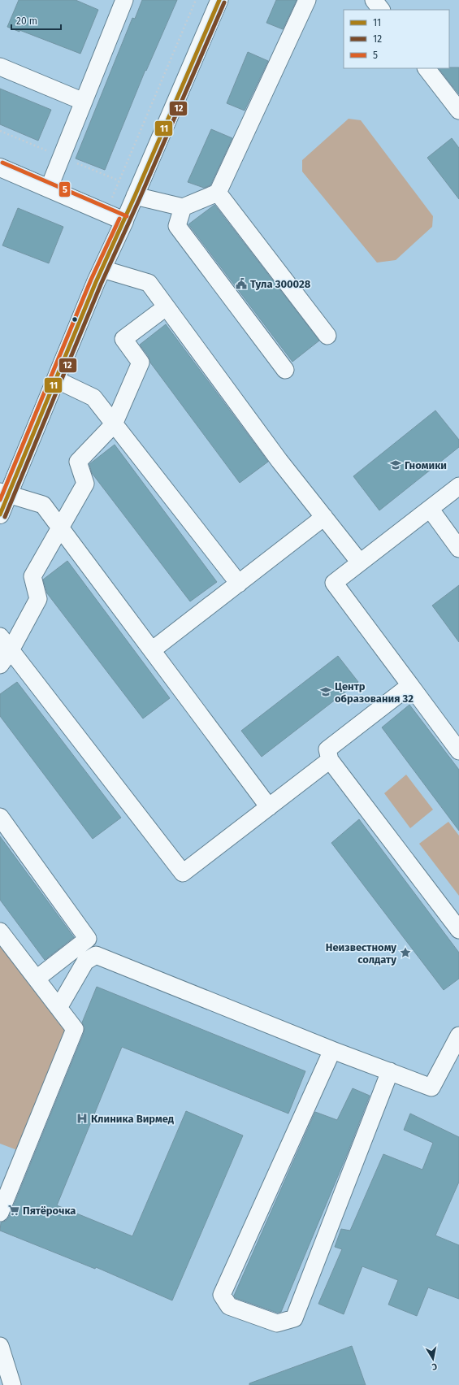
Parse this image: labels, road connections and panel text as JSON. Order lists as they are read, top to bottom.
{
  "places": {
    "public building": ["Тула 300028"],
    "school or university": ["Гномики", "Центр образования 32"],
    "place": ["Неизвестному солдату"],
    "hospital": ["Клиника Вирмед"],
    "supermarket": ["Пятёрочка"]
  },
  "lines": ["transit line 11", "transit line 12", "transit line 5"],
  "legend": ["11", "12", "5"],
  "scale_bar": "20 m",
  "north": "bottom"
}
